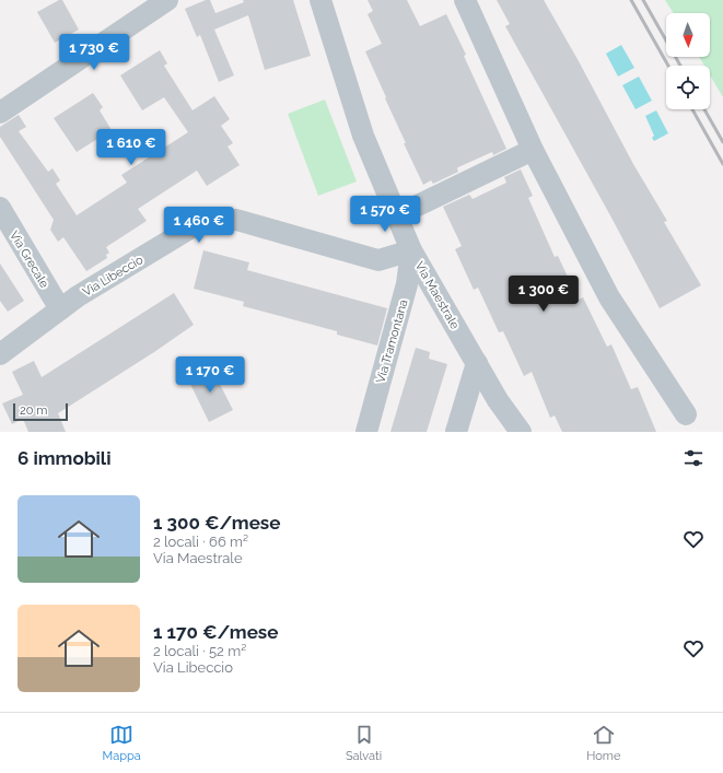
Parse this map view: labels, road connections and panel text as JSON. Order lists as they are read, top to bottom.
{
  "streets": {
    "street": [
      "Via Grecale",
      "Via Libeccio",
      "Via Maestrale",
      "Via Tramontana"
    ]
  },
  "crossings": [
    ["Via Grecale", "Via Libeccio"],
    ["Via Libeccio", "Via Maestrale"],
    ["Via Libeccio", "Via Tramontana"],
    ["Via Maestrale", "Via Tramontana"]
  ],
  "scale_bar": "20 m",
  "north": "bottom",
  "page": {
    "price": [
      "1 730 €",
      "1 610 €",
      "1 570 €",
      "1 460 €",
      "1 300 €",
      "1 170 €"
    ],
    "scale": "20 m",
    "heading": "6 immobili",
    "list": [
      {
        "name": "1 300 €/mese",
        "note": "2 locali · 66 m² · Via Maestrale"
      },
      {
        "name": "1 170 €/mese",
        "note": "2 locali · 52 m² · Via Libeccio"
      }
    ],
    "tabs": ["Mappa", "Salvati", "Home"]
  }
}
